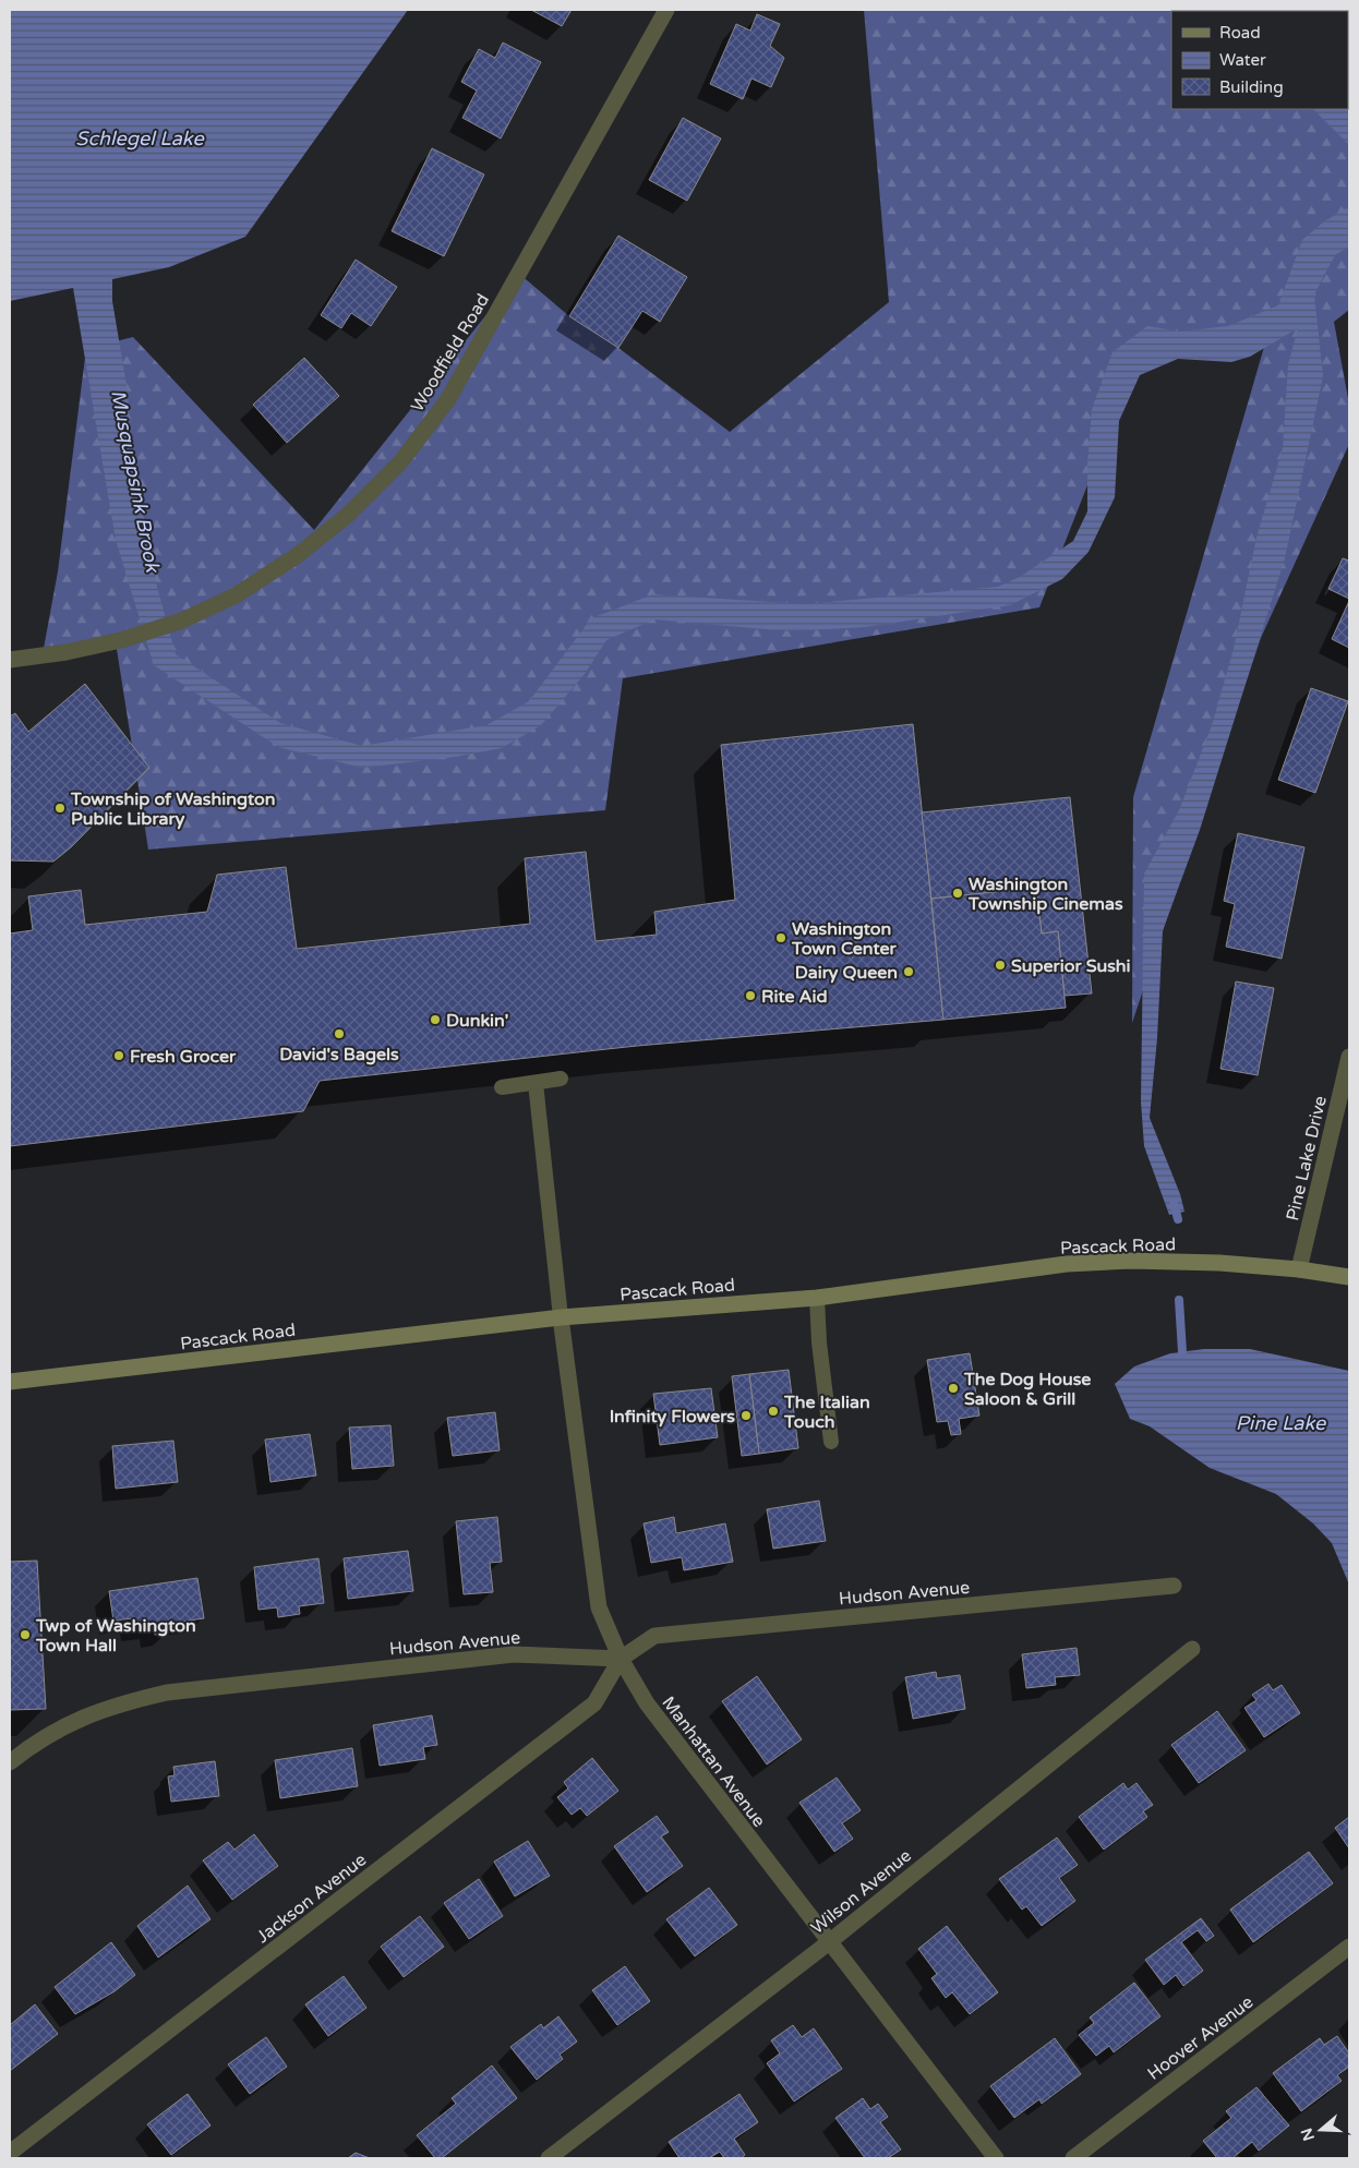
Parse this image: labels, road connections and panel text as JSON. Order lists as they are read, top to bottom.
{
  "streets": {
    "street": [
      "Woodfield Road",
      "Pine Lake Drive",
      "Pascack Road",
      "Hudson Avenue",
      "Manhattan Avenue",
      "Wilson Avenue",
      "Jackson Avenue",
      "Hoover Avenue"
    ]
  },
  "crossings": [
    ["Pine Lake Drive", "Pascack Road"],
    ["Pascack Road", "Manhattan Avenue"],
    ["Hudson Avenue", "Manhattan Avenue"],
    ["Hudson Avenue", "Jackson Avenue"],
    ["Manhattan Avenue", "Wilson Avenue"],
    ["Manhattan Avenue", "Jackson Avenue"]
  ],
  "water": ["Schlegel Lake", "Musquapsink Brook", "Pine Lake"],
  "places": [
    "Township of Washington Public Library",
    "Washington Township Cinemas",
    "Washington Town Center",
    "Superior Sushi",
    "Dairy Queen",
    "Rite Aid",
    "Dunkin'",
    "David's Bagels",
    "Fresh Grocer",
    "The Dog House Saloon & Grill",
    "The Italian Touch",
    "Infinity Flowers",
    "Twp of Washington Town Hall"
  ],
  "legend": ["Road", "Water", "Building"],
  "north": "left"
}
